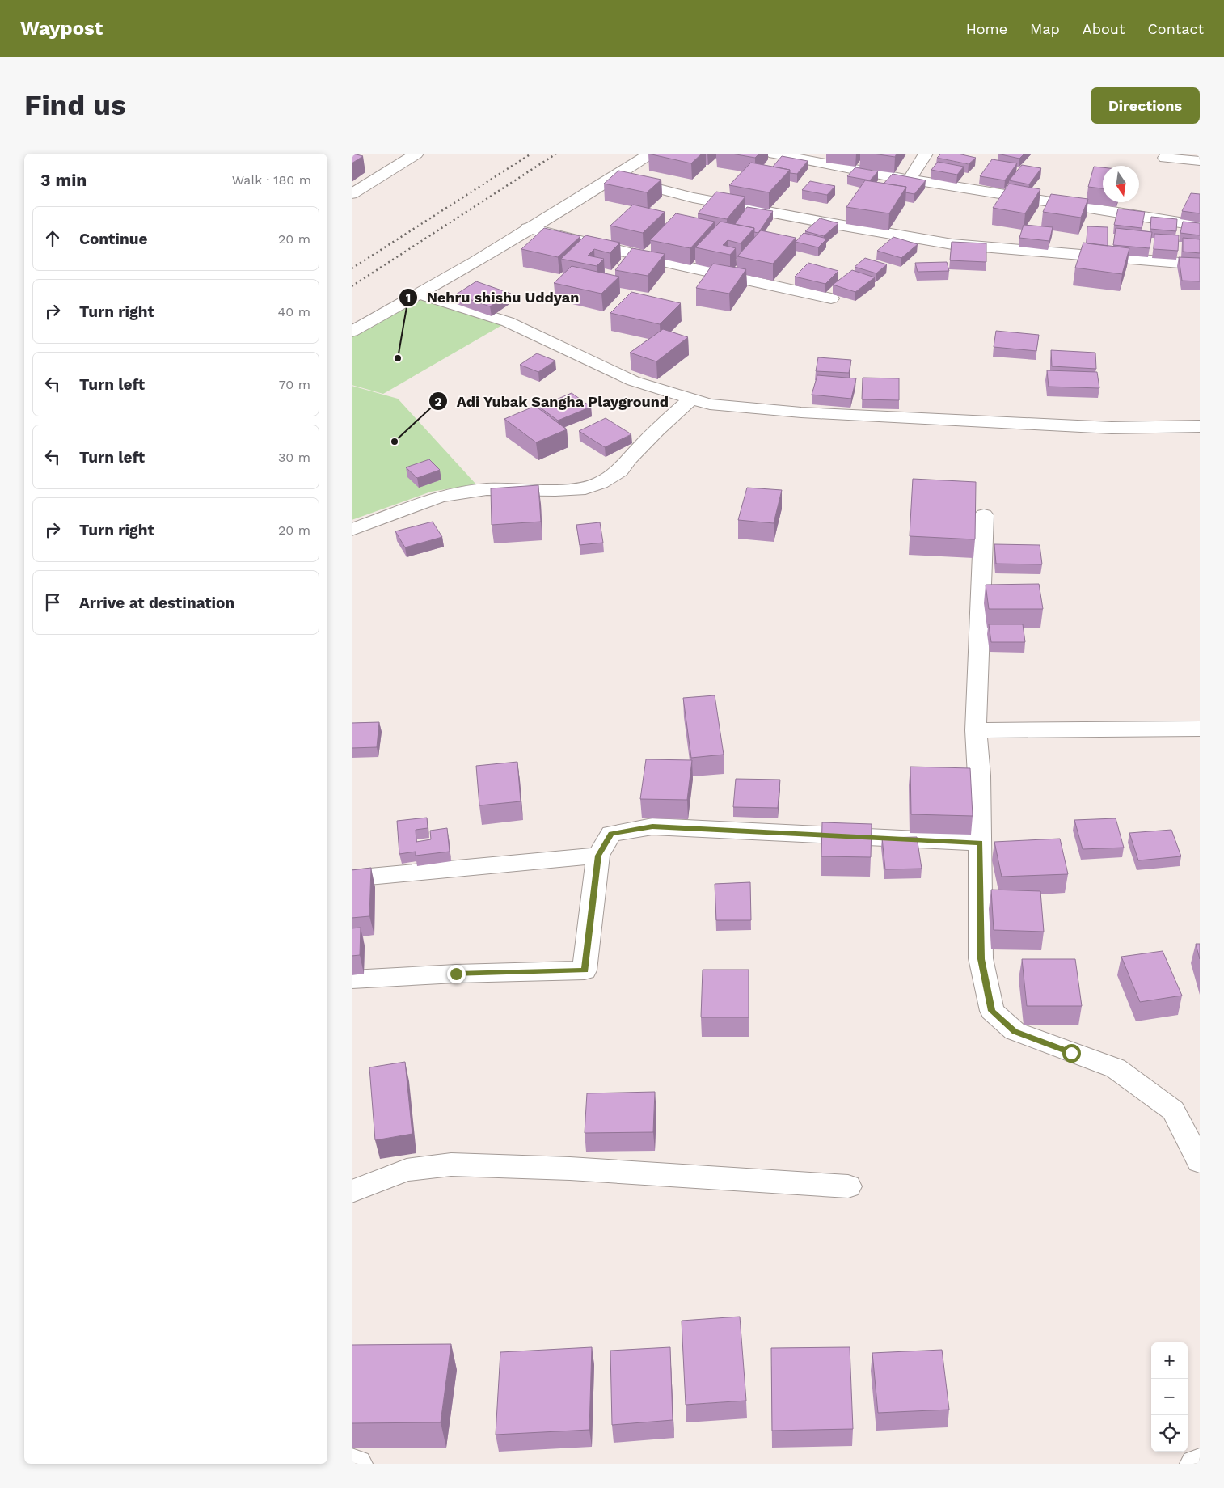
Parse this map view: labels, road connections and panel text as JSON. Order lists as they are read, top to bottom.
{
  "places": ["Nehru shishu Uddyan", "Adi Yubak Sangha Playground"],
  "north": "bottom",
  "page": {
    "header": "Waypost",
    "nav": [
      "Home",
      "Map",
      "About",
      "Contact"
    ],
    "buttons": "Directions",
    "title": "Find us",
    "heading": ["3 min", "Walk · 180 m"],
    "list": [
      ["Continue", "20 m"],
      ["Turn right", "40 m"],
      ["Turn left", "70 m"],
      ["Turn left", "30 m"],
      ["Turn right", "20 m"],
      "Arrive at destination"
    ],
    "map_buttons": ["+", "−"]
  }
}
